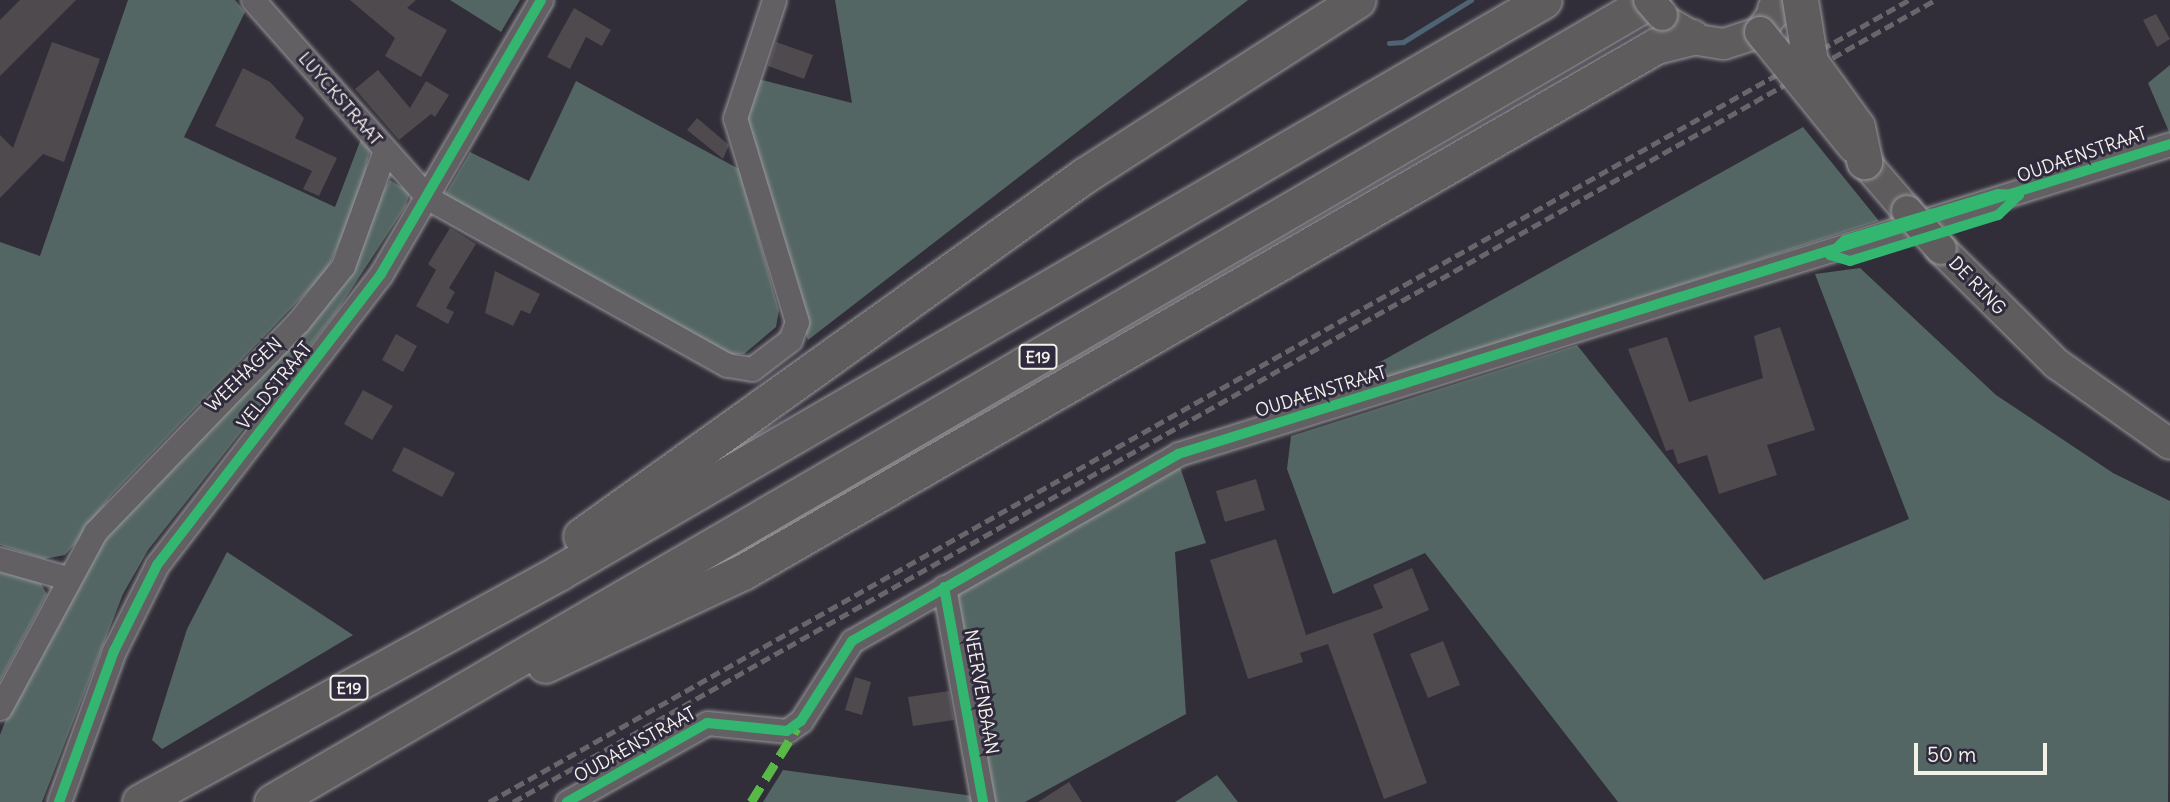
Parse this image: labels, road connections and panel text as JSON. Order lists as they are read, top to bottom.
{
  "streets": {
    "highway": ["E19"],
    "main road": ["DE RING"],
    "street": [
      "LUYCKSTRAAT",
      "OUDAENSTRAAT",
      "WEEHAGEN",
      "VELDSTRAAT",
      "NEERVENBAAN"
    ]
  },
  "crossings": [
    ["LUYCKSTRAAT", "WEEHAGEN"],
    ["LUYCKSTRAAT", "VELDSTRAAT"],
    ["OUDAENSTRAAT", "NEERVENBAAN"]
  ],
  "scale_bar": "50 m"
}
